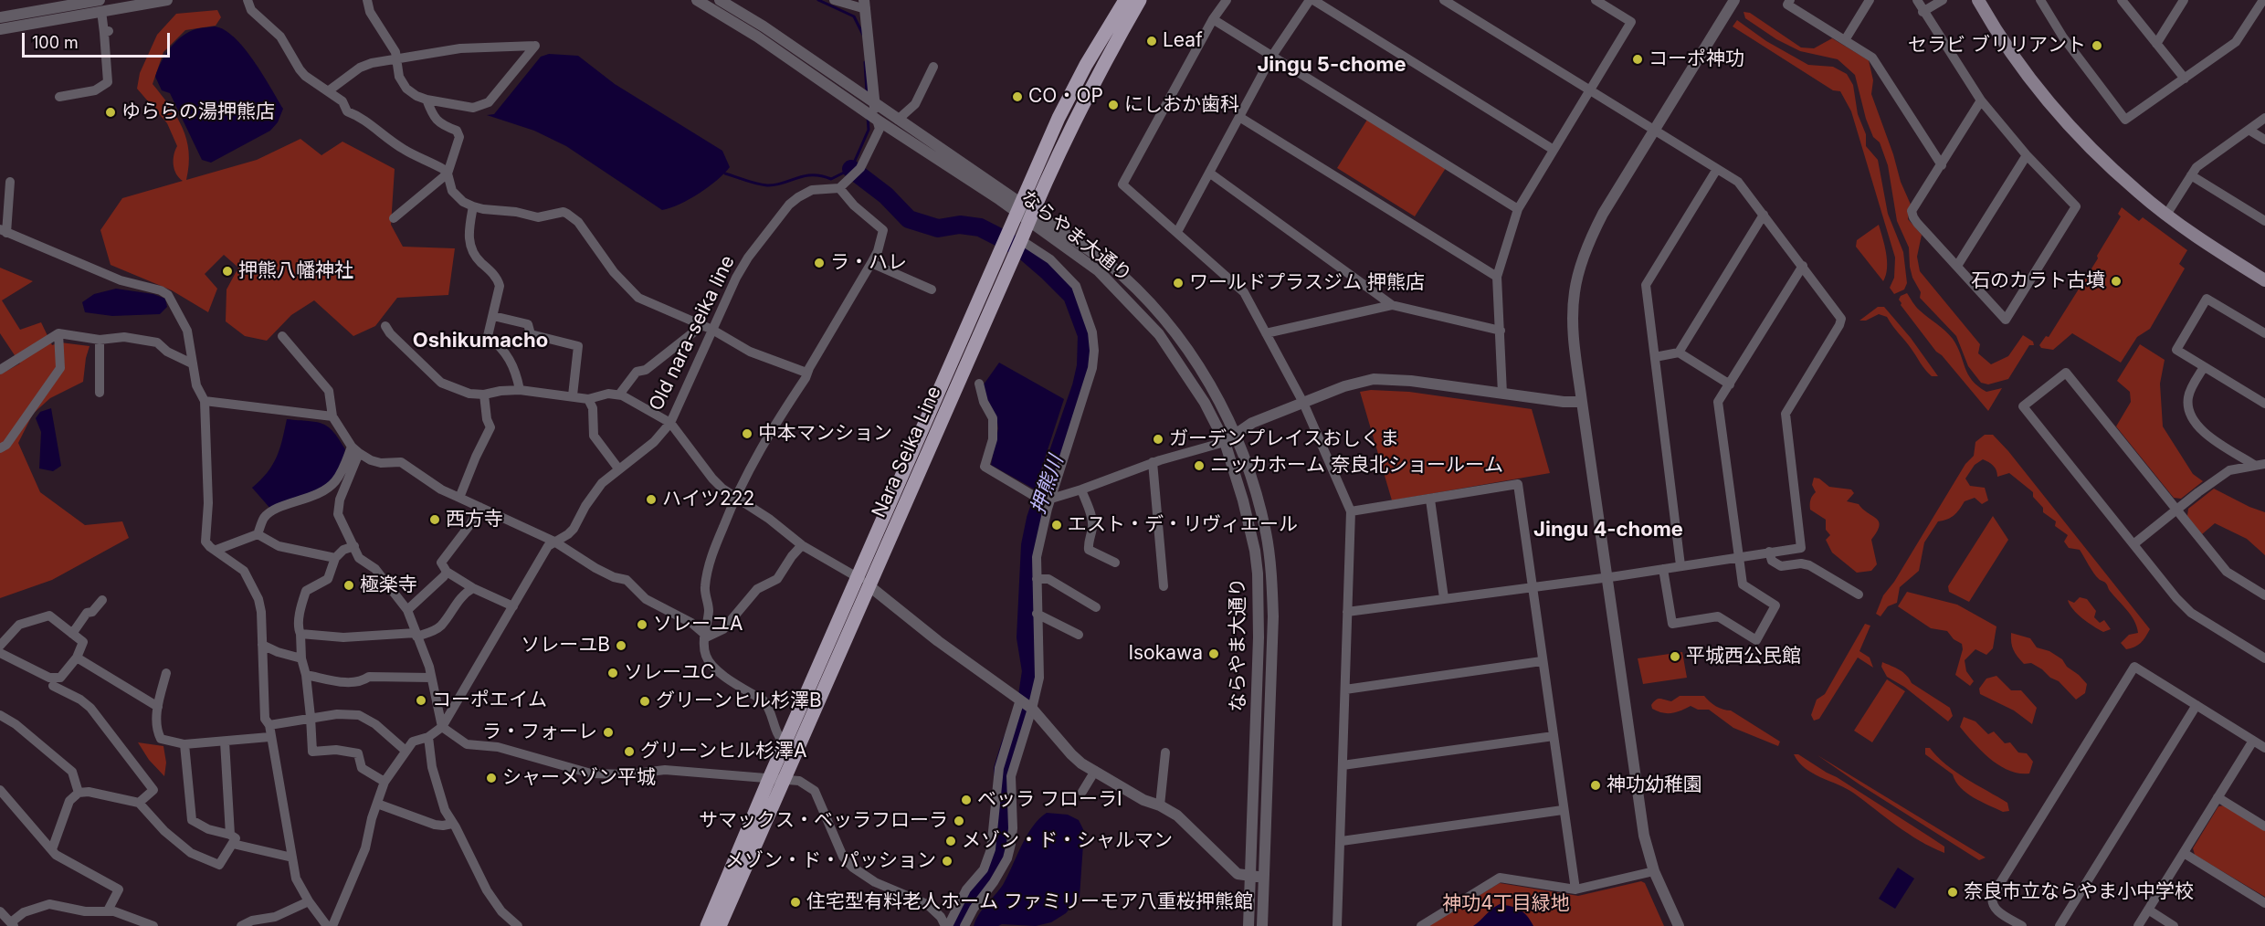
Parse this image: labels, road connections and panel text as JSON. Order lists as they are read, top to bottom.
{
  "streets": {
    "main road": ["Nara Seika Line"],
    "street": ["ならやま大通り", "Old nara-seika line"]
  },
  "crossings": [
    ["ならやま大通り", "Nara Seika Line"]
  ],
  "districts": ["Jingu 5-chome", "Oshikumacho", "Jingu 4-chome"],
  "water": ["押熊川"],
  "parks": ["神功4丁目緑地"],
  "places": [
    "Leaf",
    "セラビ ブリリアント",
    "コーポ神功",
    "CO・OP",
    "にしおか歯科",
    "ゆららの湯押熊店",
    "ラ・ハレ",
    "押熊八幡神社",
    "石のカラト古墳",
    "ワールドプラスジム 押熊店",
    "中本マンション",
    "ガーデンプレイスおしくま",
    "ニッカホーム 奈良北ショールーム",
    "ハイツ222",
    "西方寺",
    "エスト・デ・リヴィエール",
    "極楽寺",
    "ソレーユA",
    "ソレーユB",
    "Isokawa",
    "平城西公民館",
    "ソレーユC",
    "コーポエイム",
    "グリーンヒル杉澤B",
    "ラ・フォーレ",
    "グリーンヒル杉澤A",
    "シャーメゾン平城",
    "神功幼稚園",
    "ベッラ フローラⅠ",
    "サマックス・ベッラフローラ",
    "メゾン・ド・シャルマン",
    "メゾン・ド・パッション",
    "奈良市立ならやま小中学校",
    "住宅型有料老人ホーム ファミリーモア八重桜押熊館"
  ],
  "scale_bar": "100 m"
}
